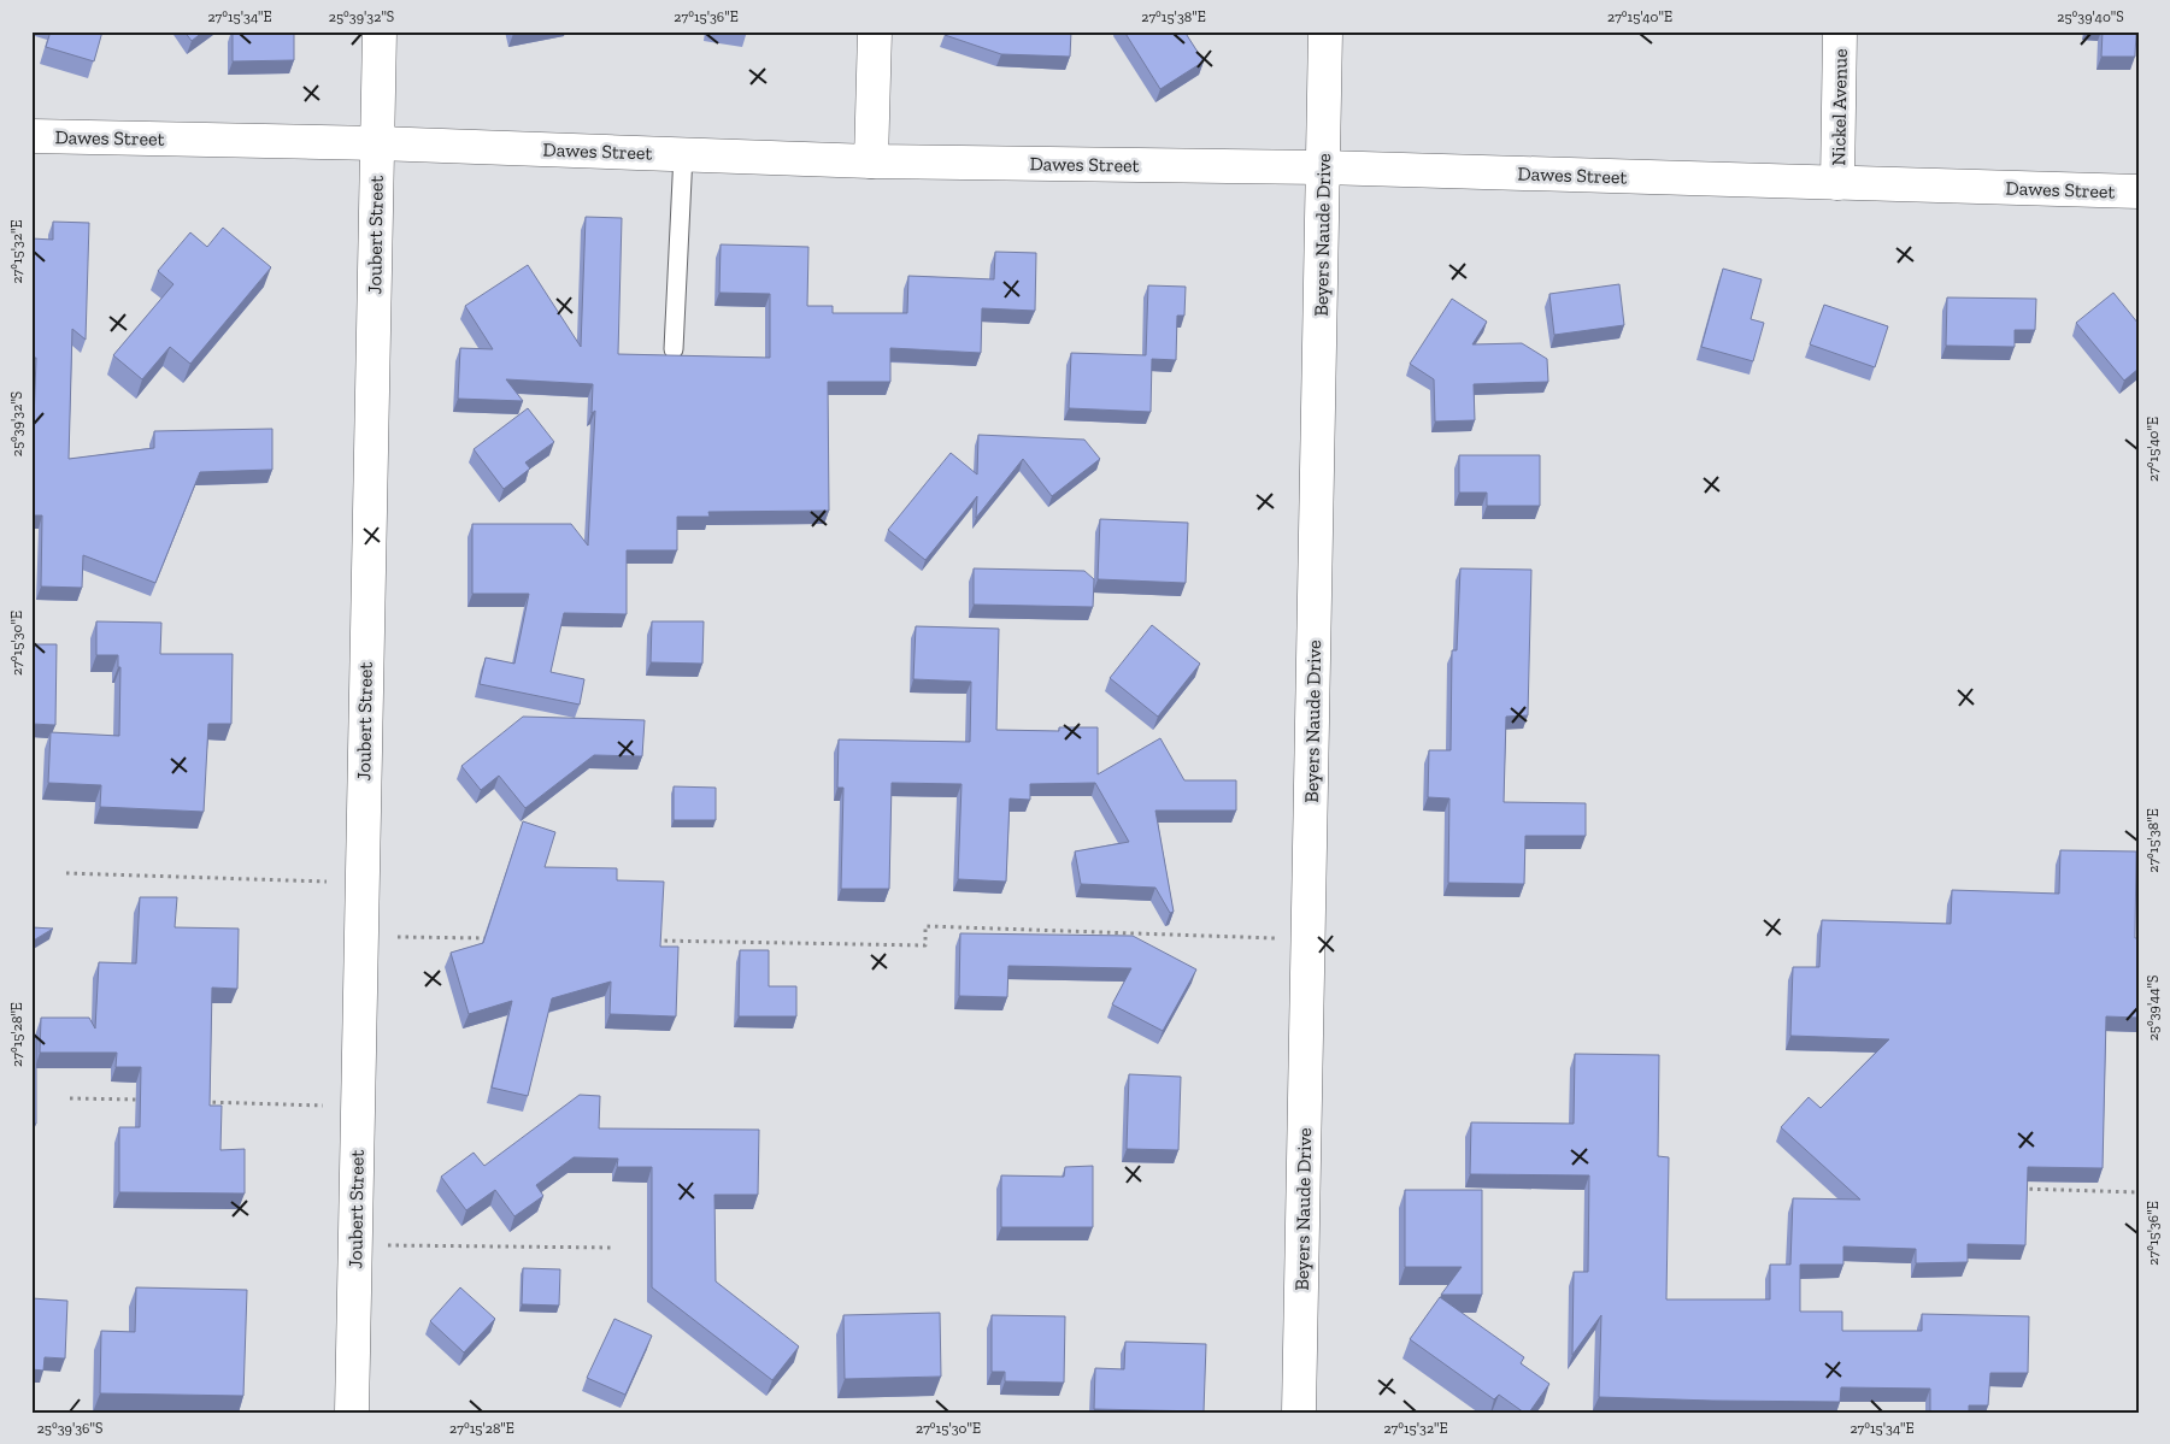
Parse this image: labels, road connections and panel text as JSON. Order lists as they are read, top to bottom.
{
  "streets": {
    "street": [
      "Nickel Avenue",
      "Dawes Street",
      "Joubert Street",
      "Beyers Naude Drive"
    ]
  },
  "crossings": [
    ["Nickel Avenue", "Dawes Street"],
    ["Dawes Street", "Joubert Street"],
    ["Dawes Street", "Beyers Naude Drive"]
  ],
  "coordinates": [
    "27°15'34\"E",
    "25°39'32\"S",
    "27°15'36\"E",
    "27°15'38\"E",
    "27°15'40\"E",
    "25°39'40\"S",
    "27°15'32\"E",
    "27°15'30\"E",
    "25°39'44\"S",
    "27°15'28\"E",
    "25°39'36\"S"
  ]
}
